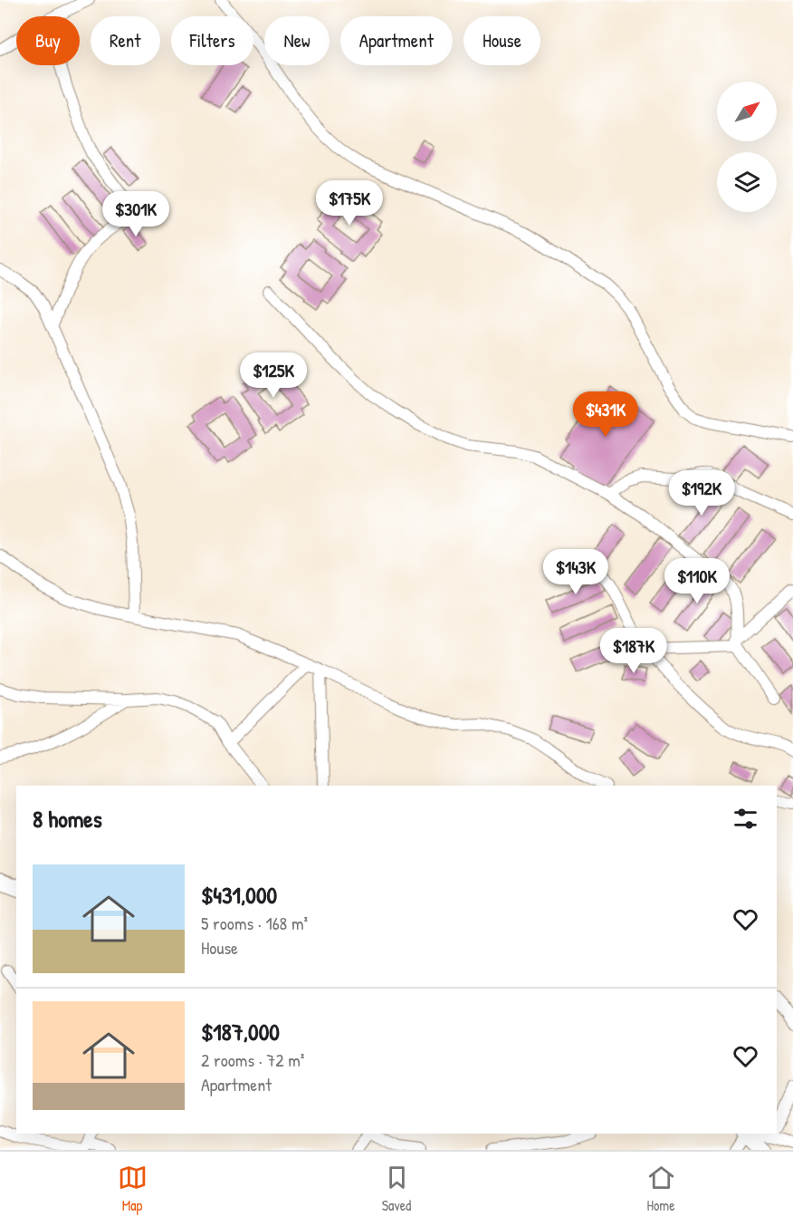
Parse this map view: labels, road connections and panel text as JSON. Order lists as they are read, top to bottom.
{
  "north": "top right",
  "page": {
    "chip": [
      "Buy",
      "Rent",
      "Filters",
      "New",
      "Apartment",
      "House"
    ],
    "price": [
      "$175K",
      "$301K",
      "$125K",
      "$431K",
      "$192K",
      "$143K",
      "$110K",
      "$187K"
    ],
    "heading": "8 homes",
    "list": [
      {
        "name": "$431,000",
        "note": "5 rooms · 168 m² · House"
      },
      {
        "name": "$187,000",
        "note": "2 rooms · 72 m² · Apartment"
      }
    ],
    "tabs": ["Map", "Saved", "Home"]
  }
}
